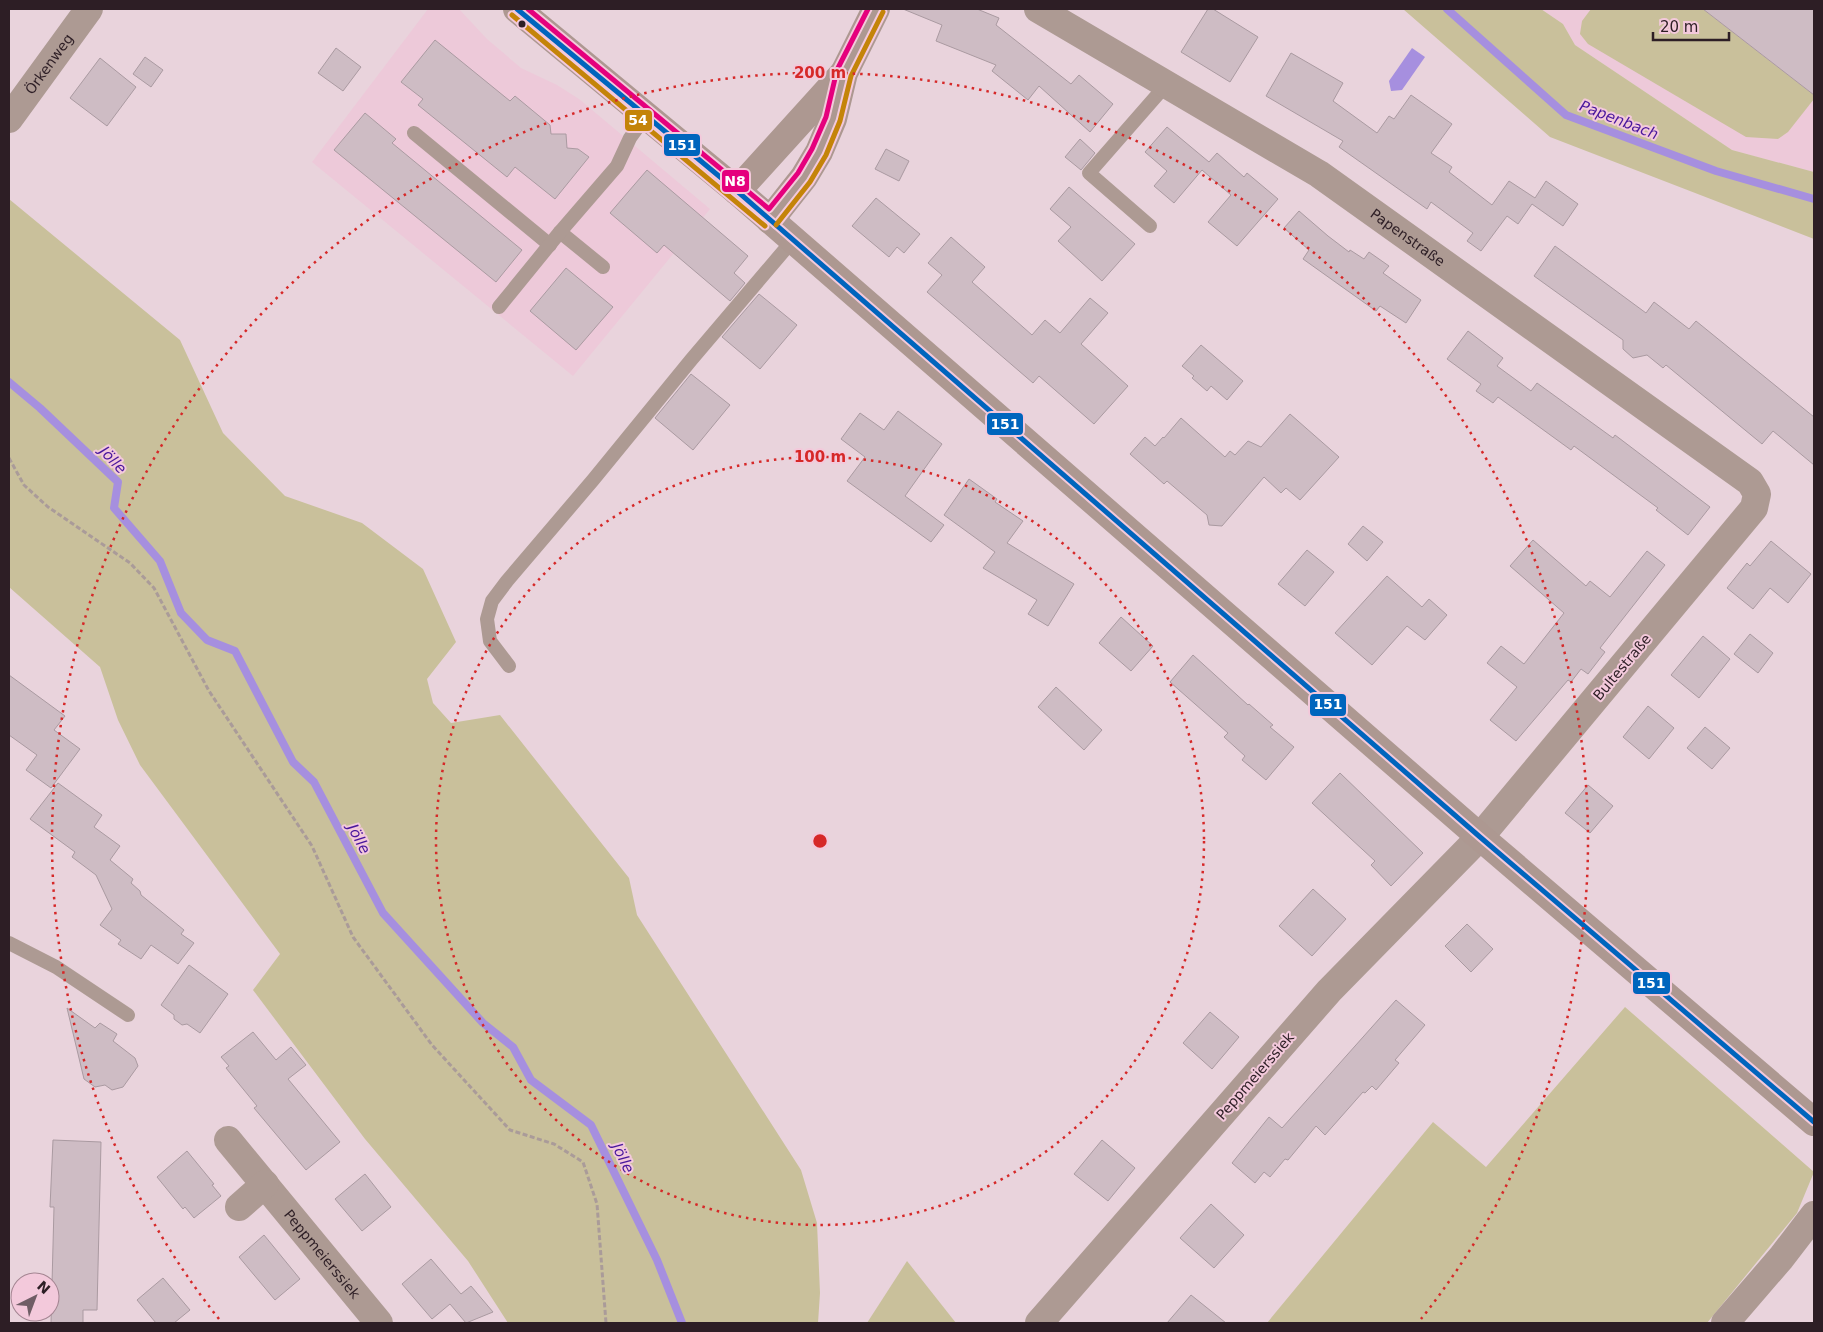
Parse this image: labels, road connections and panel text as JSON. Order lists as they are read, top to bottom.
{
  "streets": {
    "street": [
      "Örkenweg",
      "Papenstraße",
      "Bultestraße",
      "Peppmeierssiek"
    ]
  },
  "crossings": [
    ["Papenstraße", "Bultestraße"],
    ["Bultestraße", "Peppmeierssiek"]
  ],
  "water": ["Papenbach", "Jölle"],
  "lines": ["transit line 151", "transit line N8", "transit line 54"],
  "scale_bar": "20 m",
  "north": "top right",
  "rings": ["200 m", "100 m"]
}
